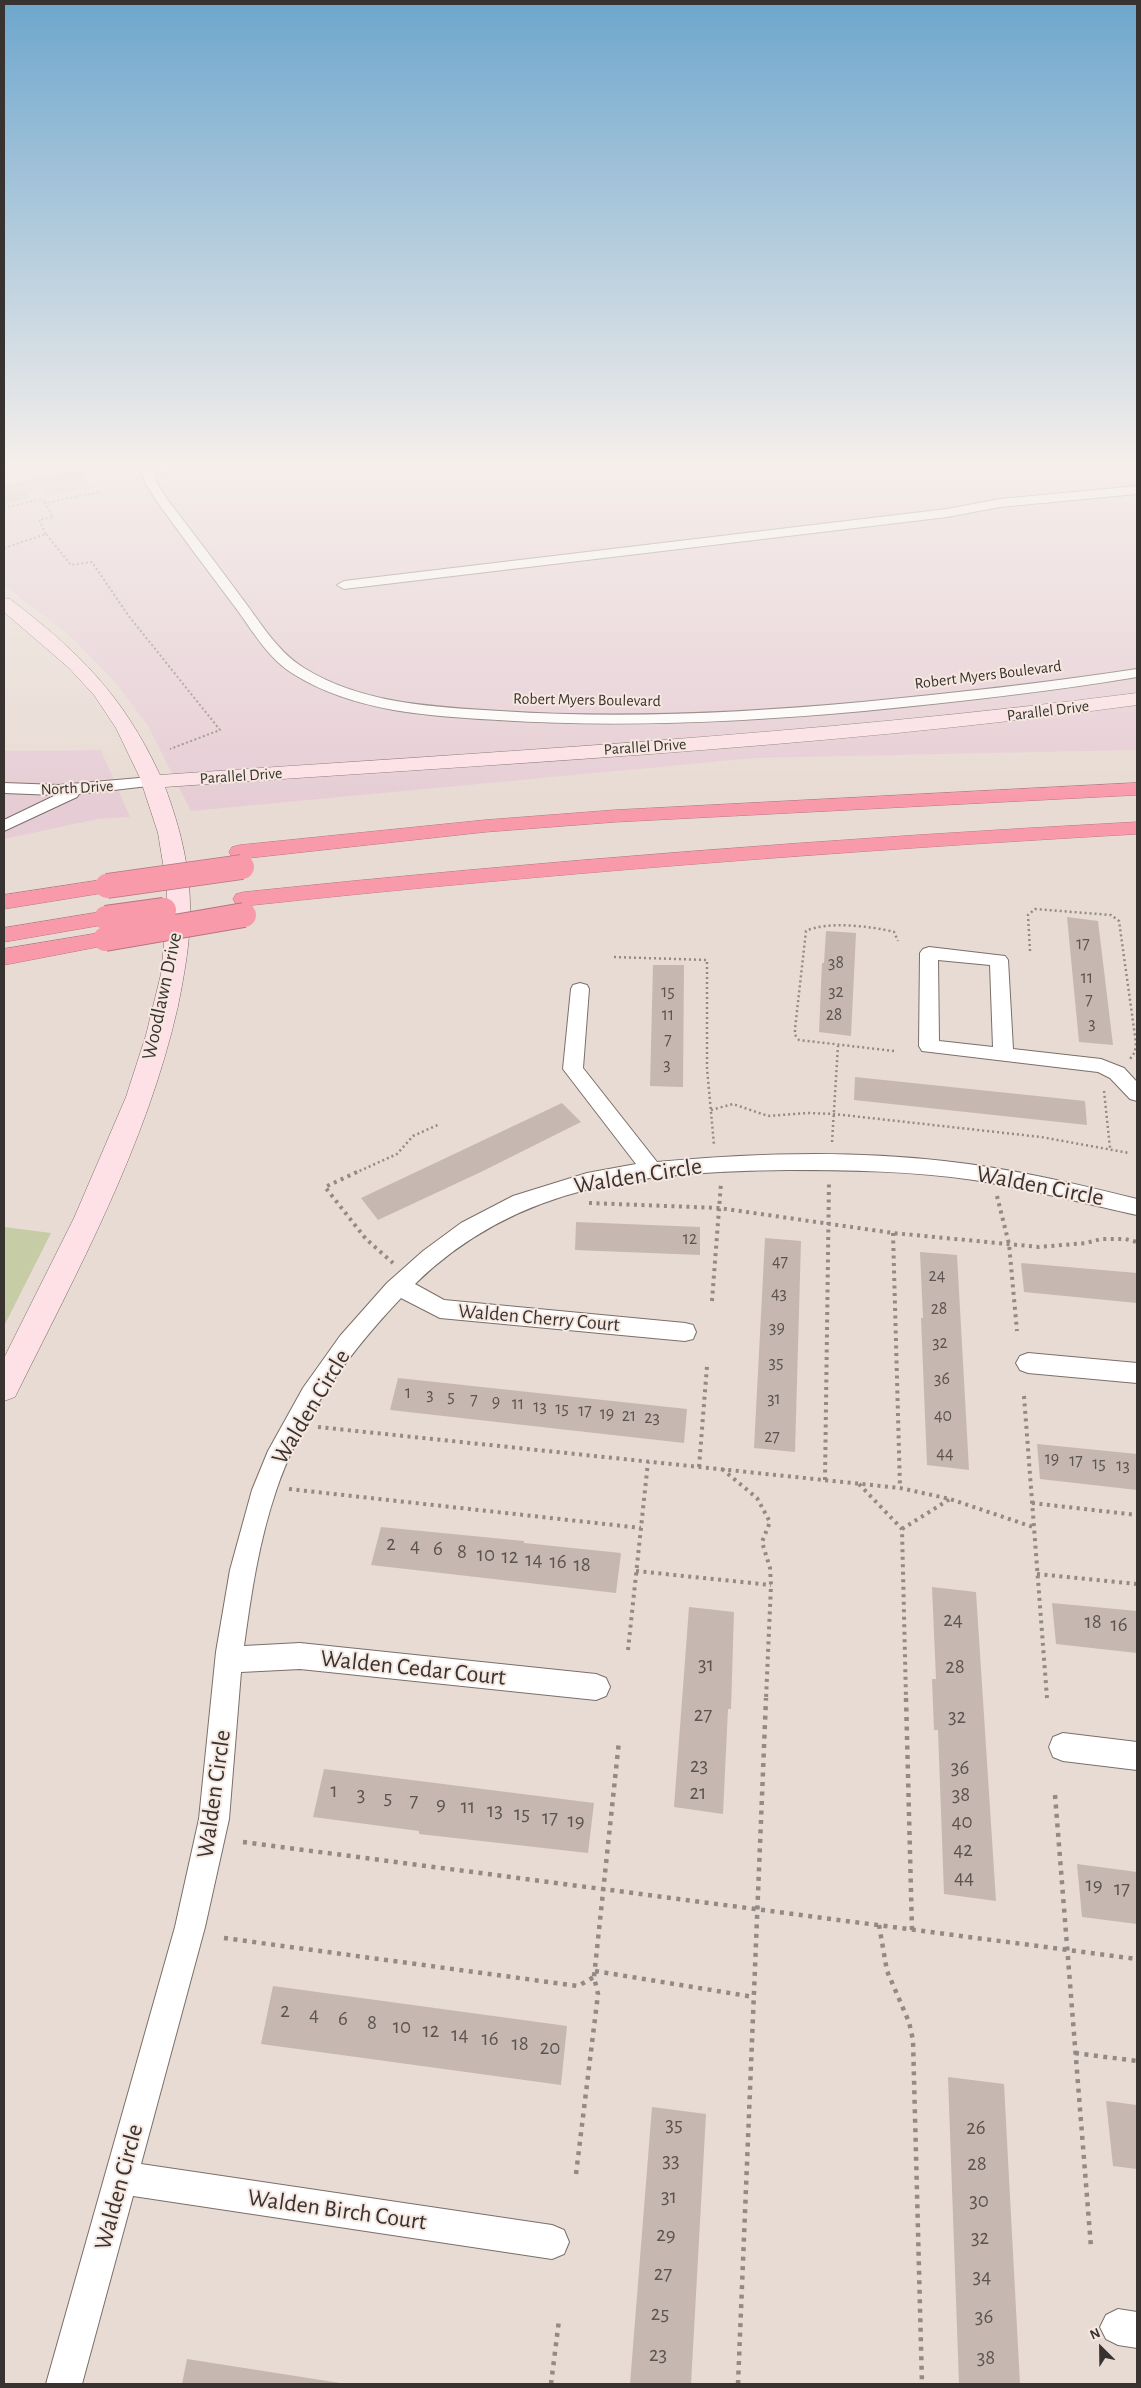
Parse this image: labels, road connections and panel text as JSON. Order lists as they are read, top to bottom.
{
  "streets": {
    "main road": ["Parallel Drive", "Woodlawn Drive"],
    "street": [
      "Robert Myers Boulevard",
      "North Drive",
      "Walden Circle",
      "Walden Cherry Court",
      "Walden Cedar Court",
      "Walden Birch Court"
    ]
  },
  "crossings": [
    ["Parallel Drive", "North Drive"],
    ["Parallel Drive", "Woodlawn Drive"],
    ["North Drive", "Woodlawn Drive"],
    ["Walden Circle", "Walden Cherry Court"],
    ["Walden Circle", "Walden Cedar Court"],
    ["Walden Circle", "Walden Birch Court"]
  ],
  "house_numbers": [
    "17",
    "38",
    "11",
    "15",
    "32",
    "7",
    "11",
    "28",
    "3",
    "7",
    "3",
    "12",
    "47",
    "24",
    "43",
    "28",
    "39",
    "32",
    "35",
    "36",
    "1",
    "3",
    "5",
    "31",
    "7",
    "9",
    "11",
    "13",
    "15",
    "17",
    "19",
    "21",
    "40",
    "23",
    "27",
    "44",
    "19",
    "17",
    "15",
    "13",
    "2",
    "4",
    "6",
    "8",
    "10",
    "12",
    "14",
    "16",
    "18",
    "24",
    "18",
    "16",
    "31",
    "28",
    "27",
    "32",
    "23",
    "36",
    "1",
    "21",
    "3",
    "38",
    "5",
    "7",
    "9",
    "11",
    "13",
    "15",
    "17",
    "19",
    "40",
    "42",
    "44",
    "19",
    "17",
    "2",
    "4",
    "6",
    "8",
    "10",
    "12",
    "14",
    "16",
    "18",
    "20",
    "35",
    "26",
    "33",
    "28",
    "31",
    "30",
    "29",
    "32",
    "27",
    "34",
    "25",
    "36",
    "23",
    "38"
  ],
  "north": "top left"
}
